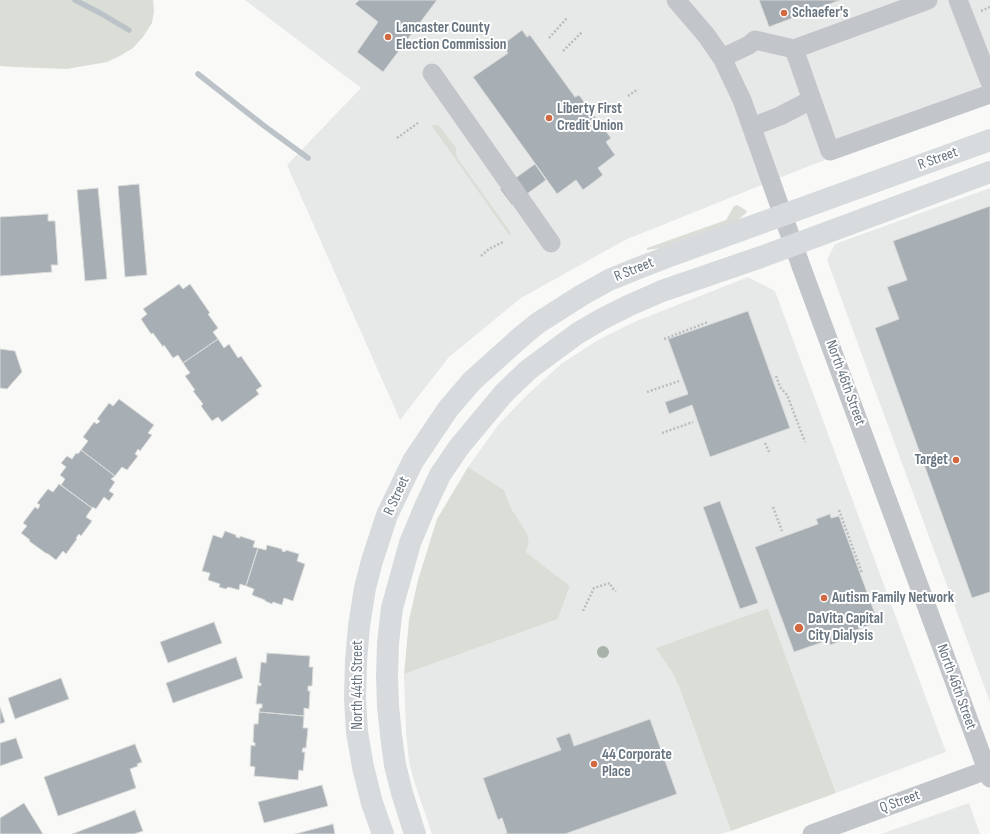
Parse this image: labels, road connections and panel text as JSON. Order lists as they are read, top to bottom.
{
  "streets": {
    "main road": ["R Street", "North 44th Street"],
    "street": ["North 46th Street", "Q Street"]
  },
  "crossings": [
    ["R Street", "North 46th Street"],
    ["R Street", "North 44th Street"],
    ["North 46th Street", "Q Street"]
  ],
  "places": [
    "Schaefer's",
    "Lancaster County Election Commission",
    "Liberty First Credit Union",
    "Target",
    "Autism Family Network",
    "DaVita Capital City Dialysis",
    "44 Corporate Place"
  ]
}
